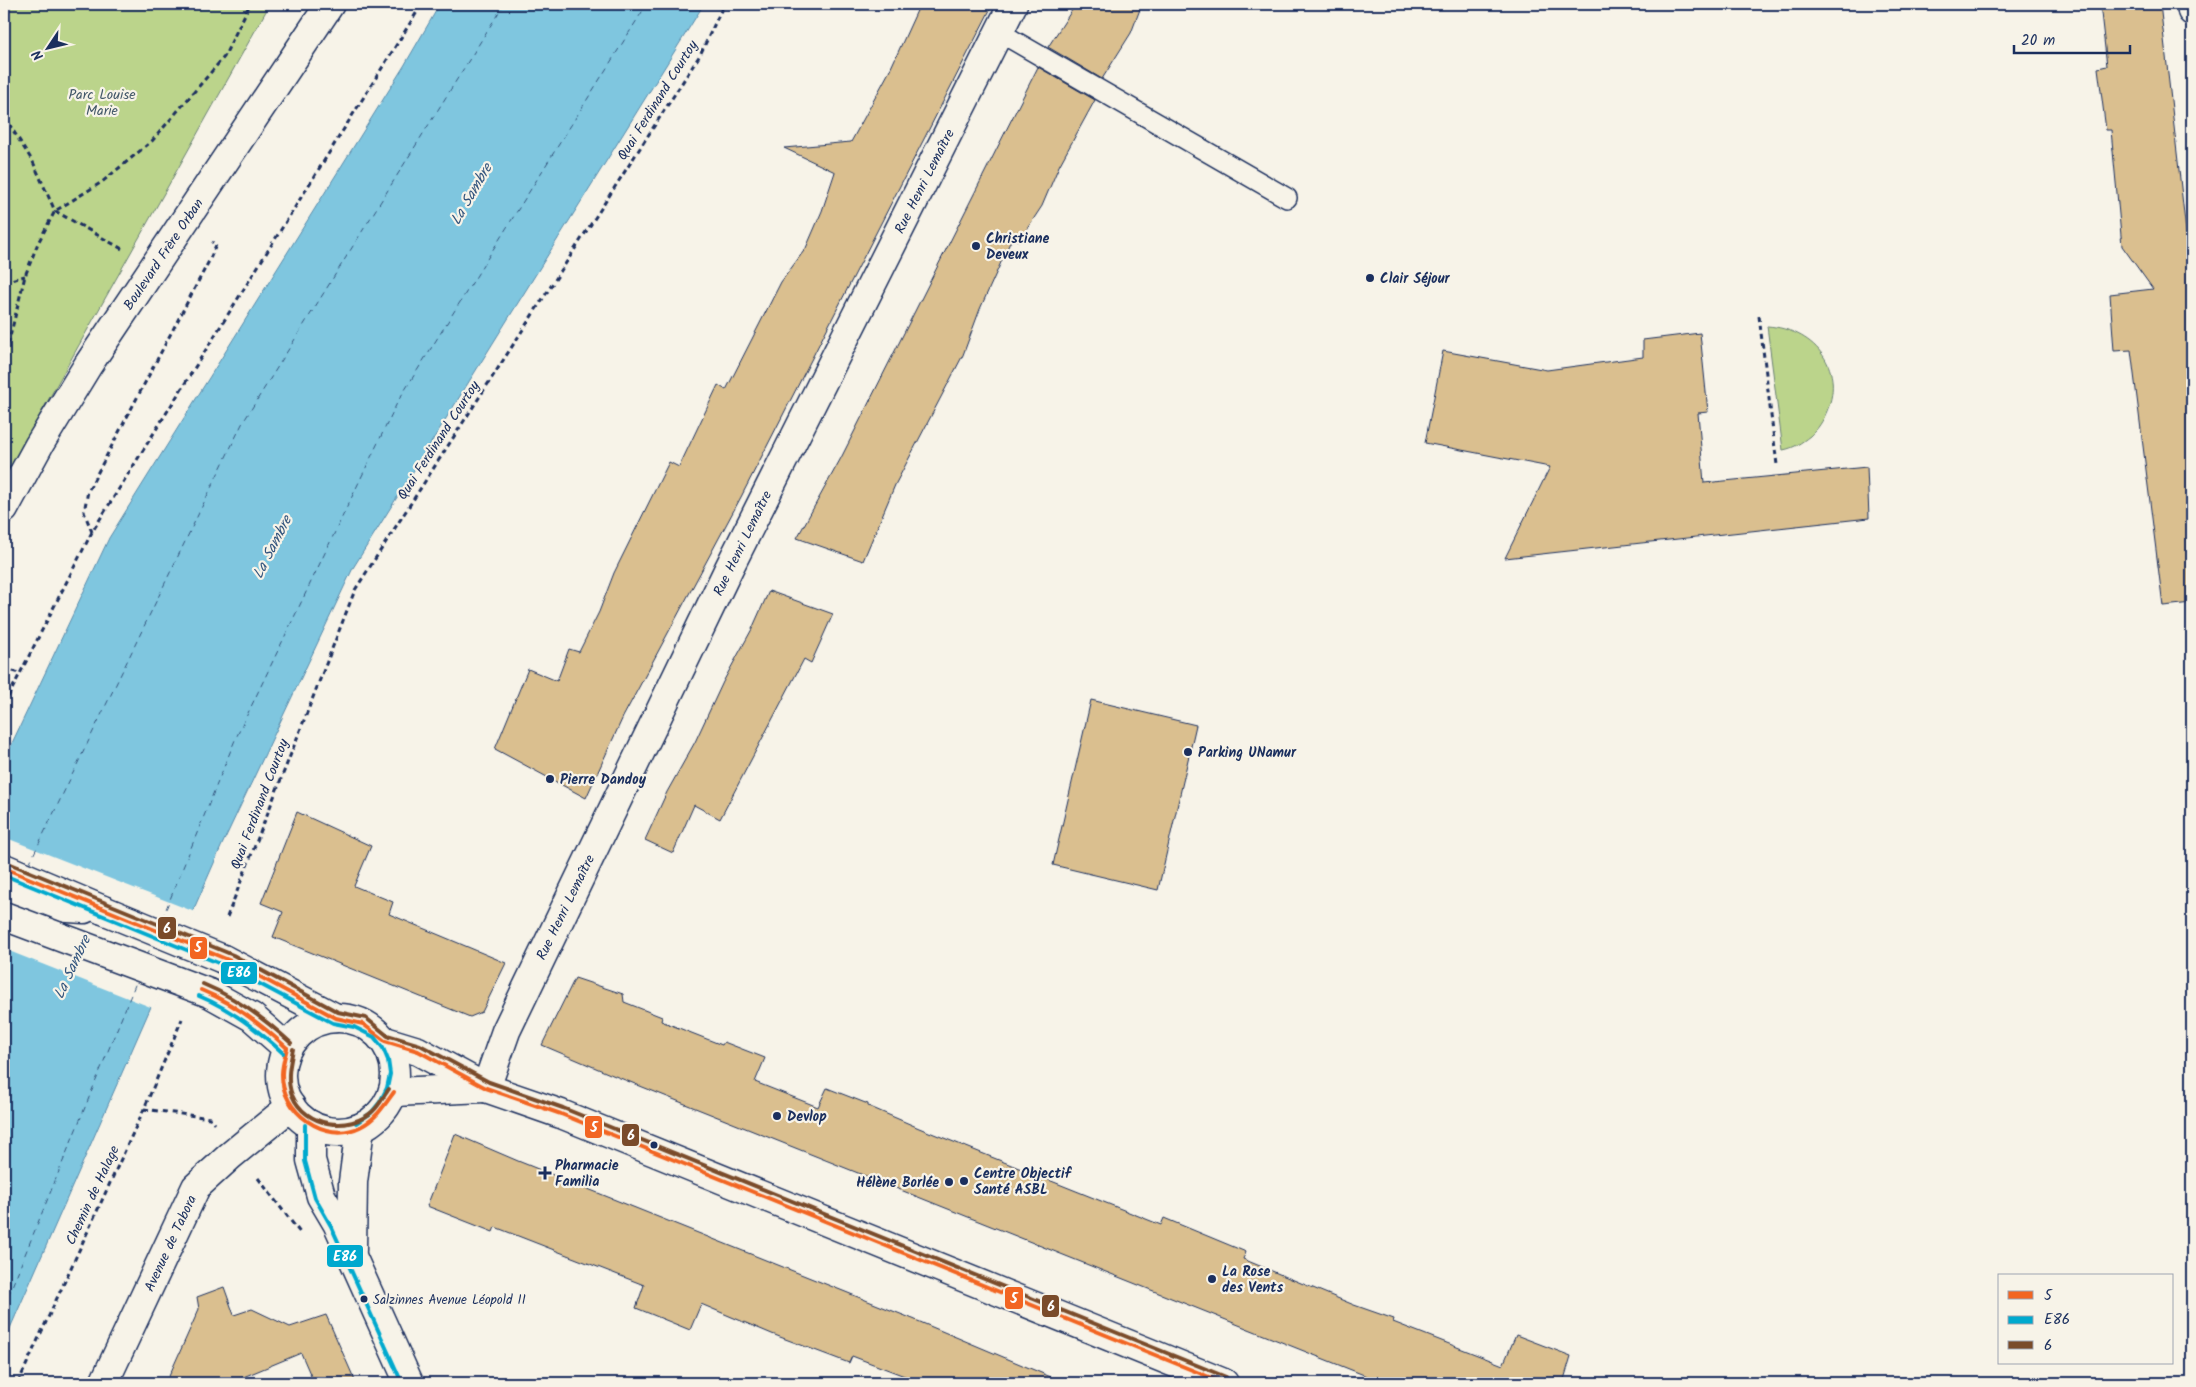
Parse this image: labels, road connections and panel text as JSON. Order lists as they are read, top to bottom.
{
  "streets": {
    "main road": ["Rue Henri Lemaître", "Boulevard Frère Orban", "Avenue de Tabora"],
    "path": ["Quai Ferdinand Courtoy", "Chemin de Halage"]
  },
  "water": ["La Sambre"],
  "parks": ["Parc Louise Marie"],
  "places": {
    "other": [
      "Christiane Deveux",
      "Clair Séjour",
      "Parking UNamur",
      "Pierre Dandoy",
      "Devlop",
      "Centre Objectif Santé ASBL",
      "Hélène Borlée",
      "La Rose des Vents",
      "Salzinnes Avenue Léopold II"
    ],
    "health": ["Pharmacie Familia"]
  },
  "lines": ["transit line 6", "transit line 5", "transit line E86"],
  "legend": ["5", "E86", "6"],
  "scale_bar": "20 m",
  "north": "bottom left"
}
